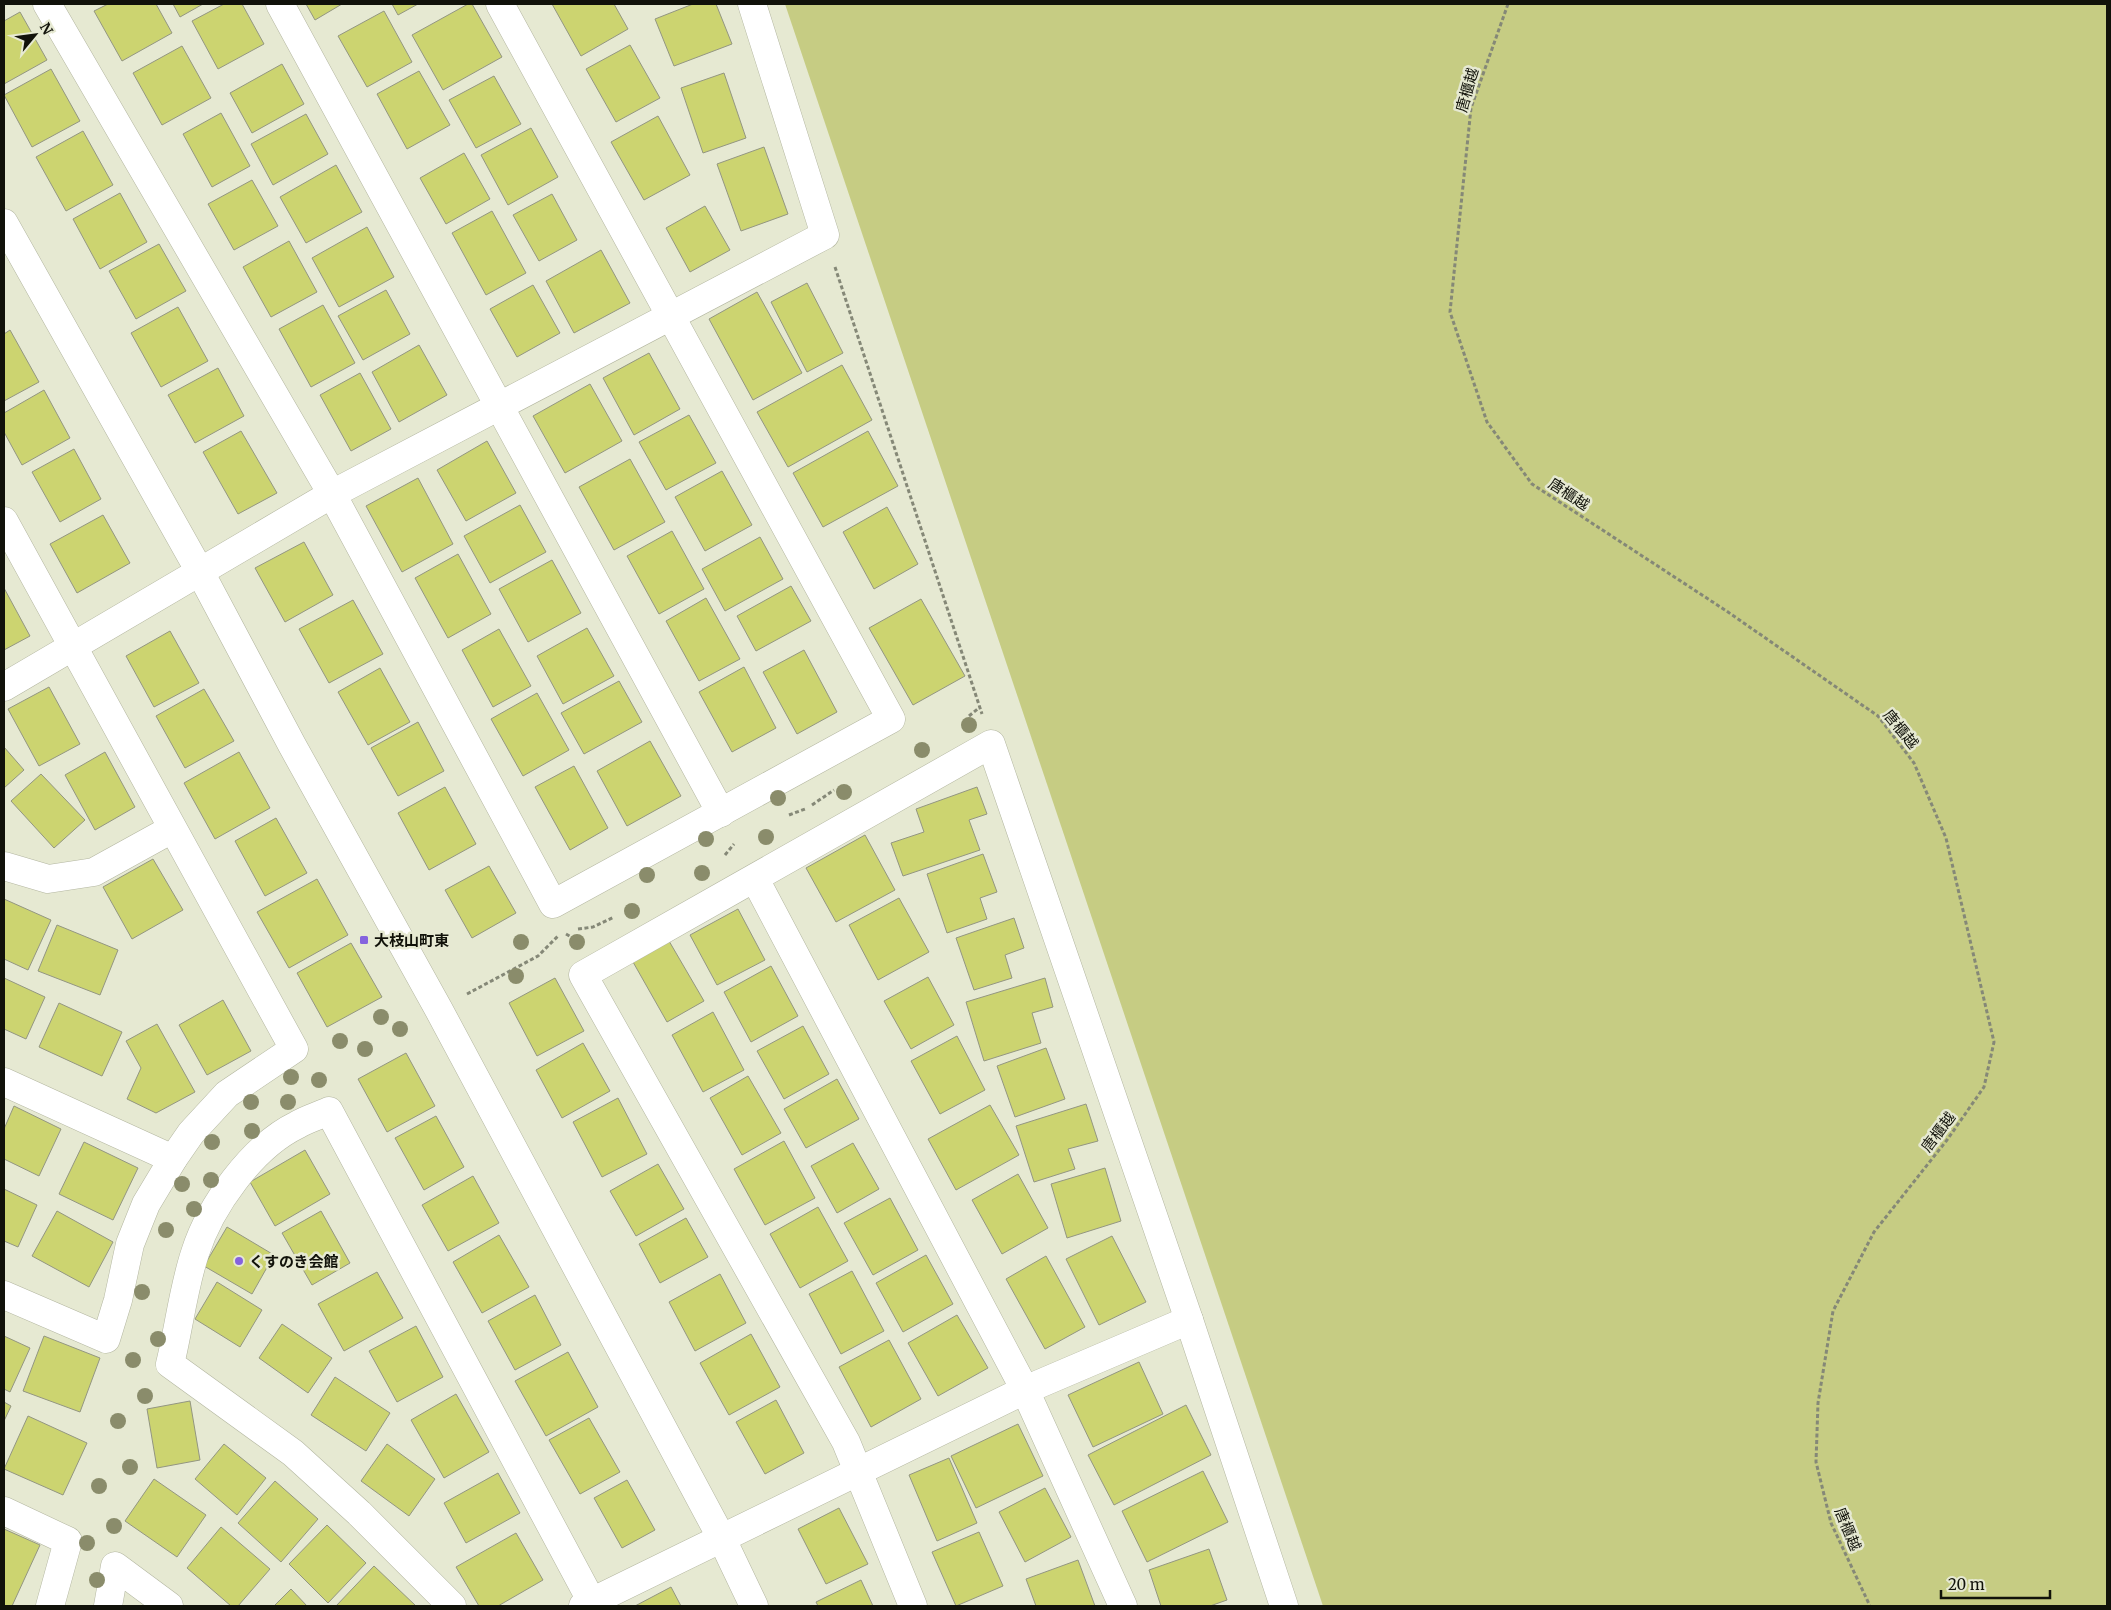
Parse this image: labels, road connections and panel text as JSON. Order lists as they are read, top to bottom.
{
  "streets": {
    "path": ["唐櫃越"]
  },
  "places": {
    "transit": ["大枝山町東"],
    "other": ["くすのき会館"]
  },
  "scale_bar": "20 m",
  "north": "top right"
}
